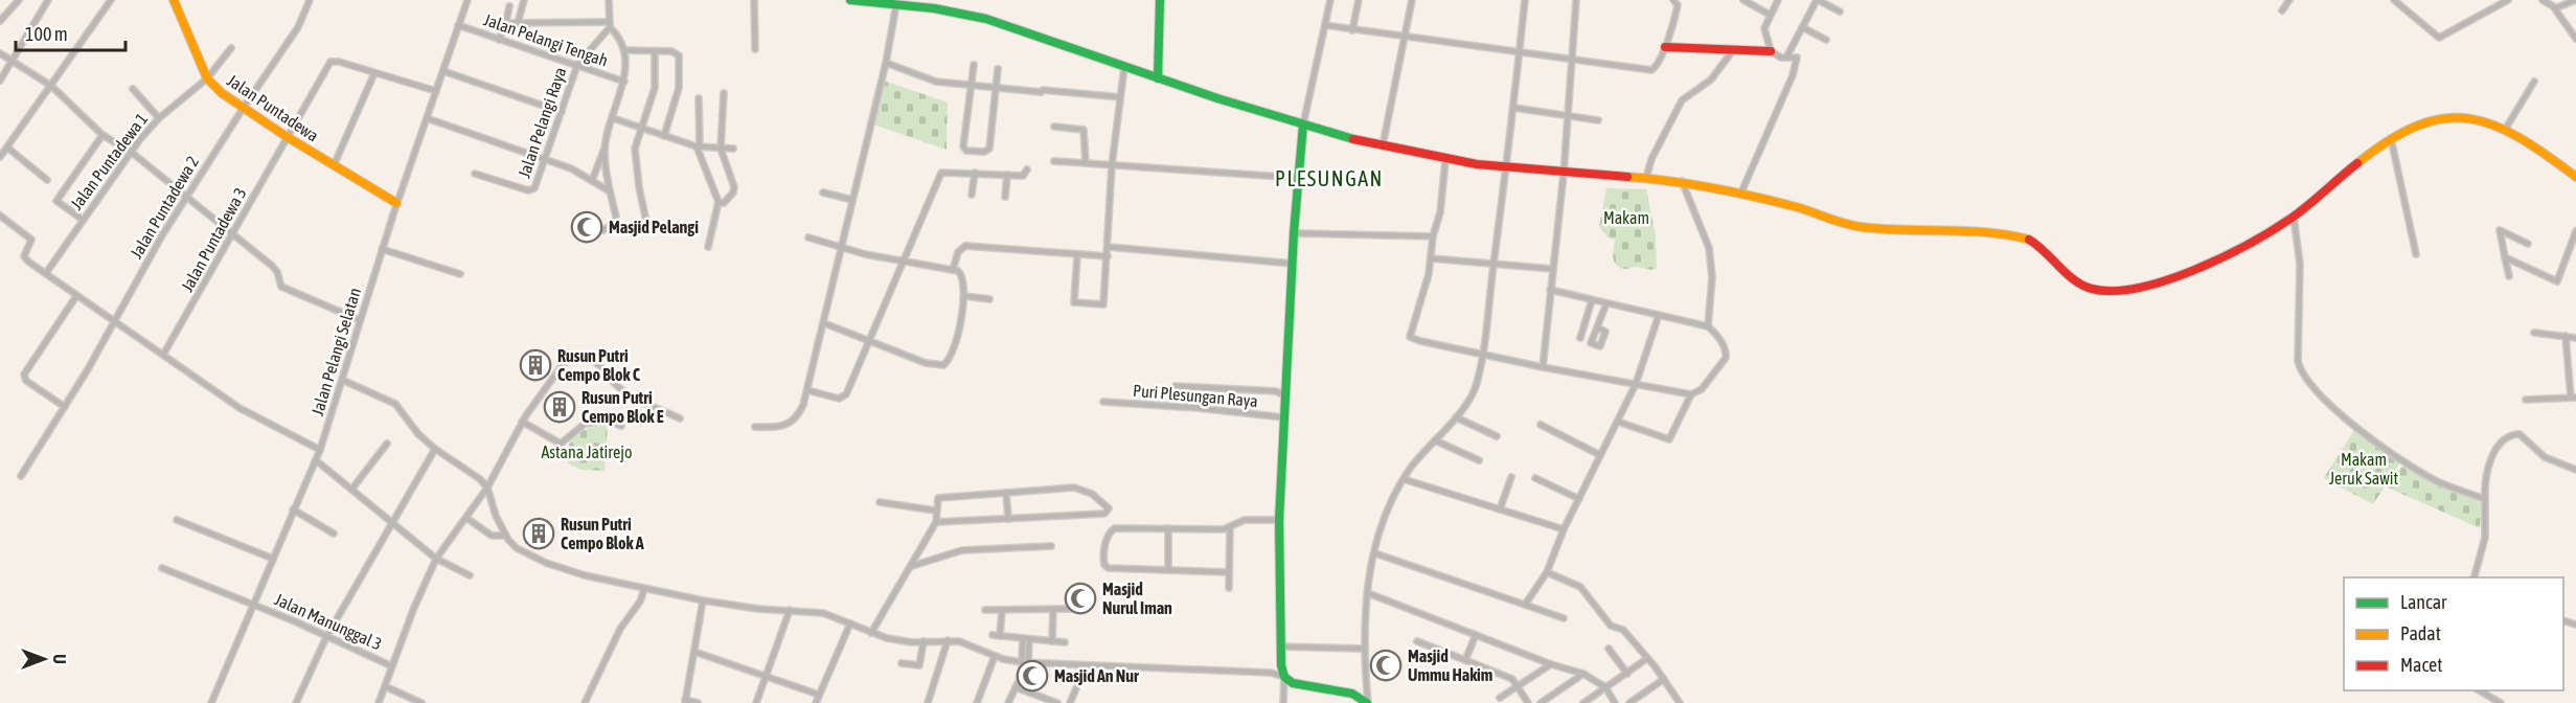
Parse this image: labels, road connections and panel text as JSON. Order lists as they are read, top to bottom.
{
  "streets": {
    "main road": ["Jalan Puntadewa"],
    "street": [
      "Jalan Pelangi Tengah",
      "Jalan Pelangi Raya",
      "Jalan Puntadewa 1",
      "Jalan Puntadewa 2",
      "Jalan Puntadewa 3",
      "Jalan Pelangi Selatan",
      "Puri Plesungan Raya",
      "Jalan Manunggal 3"
    ]
  },
  "crossings": [
    ["Jalan Pelangi Tengah", "Jalan Pelangi Raya"],
    ["Jalan Pelangi Tengah", "Jalan Pelangi Selatan"],
    ["Jalan Puntadewa", "Jalan Puntadewa 1"],
    ["Jalan Puntadewa", "Jalan Puntadewa 2"],
    ["Jalan Puntadewa", "Jalan Puntadewa 3"],
    ["Jalan Puntadewa", "Jalan Pelangi Selatan"],
    ["Jalan Pelangi Selatan", "Jalan Manunggal 3"]
  ],
  "districts": ["PLESUNGAN"],
  "parks": ["Makam", "Astana Jatirejo", "Makam Jeruk Sawit"],
  "places": {
    "mosque": [
      "Masjid Pelangi",
      "Masjid Nurul Iman",
      "Masjid Ummu Hakim",
      "Masjid An Nur"
    ],
    "building": ["Rusun Putri Cempo Blok C", "Rusun Putri Cempo Blok E", "Rusun Putri Cempo Blok A"]
  },
  "legend": ["Lancar", "Padat", "Macet"],
  "scale_bar": "100 m",
  "north": "right"
}
